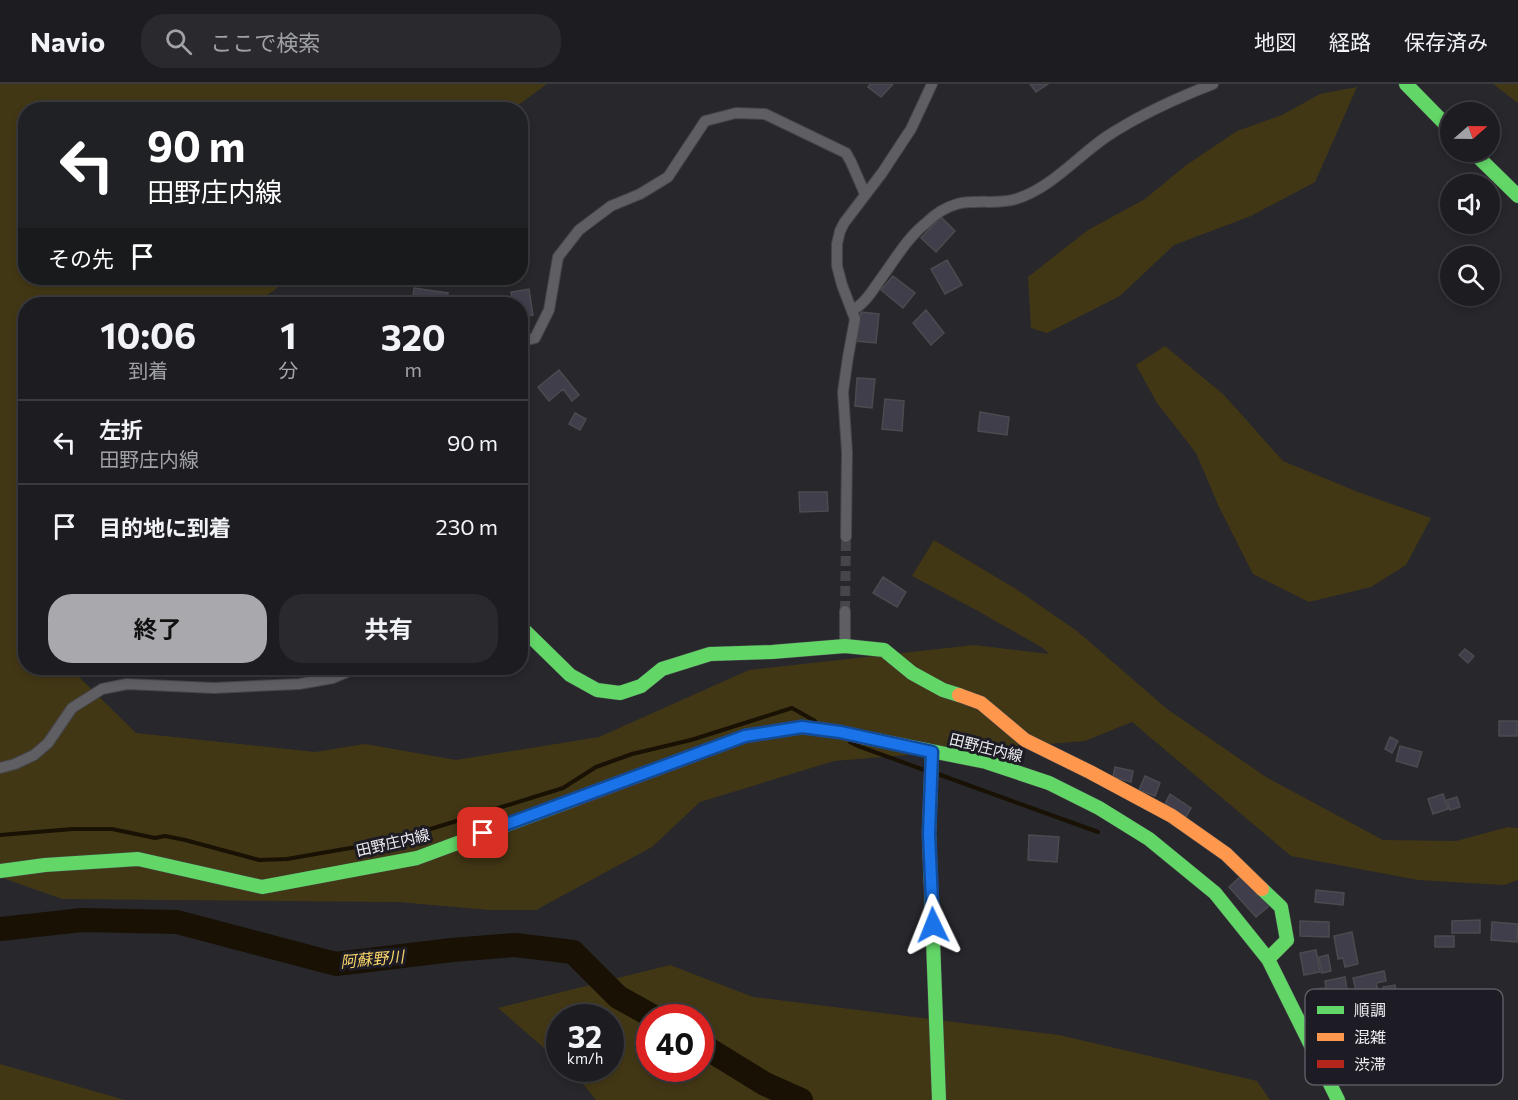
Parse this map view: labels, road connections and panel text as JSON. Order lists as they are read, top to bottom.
{
  "streets": {
    "main road": ["田野庄内線"]
  },
  "water": ["阿蘇野川"],
  "legend": ["順調", "混雑", "渋滞"],
  "north": "right",
  "page": {
    "header": "Navio",
    "search": "ここで検索",
    "nav": ["地図", "経路", "保存済み"],
    "turn": ["90 m", "田野庄内線"],
    "then": "その先",
    "eta": [
      "10:06",
      "到着",
      "1",
      "分",
      "320",
      "m"
    ],
    "list": [
      {
        "name": "左折",
        "note": "田野庄内線",
        "value": "90 m"
      },
      {
        "name": "目的地に到着",
        "value": "230 m"
      }
    ],
    "buttons": ["終了", "共有"],
    "speed": "32 km/h",
    "limit": "40"
  }
}
